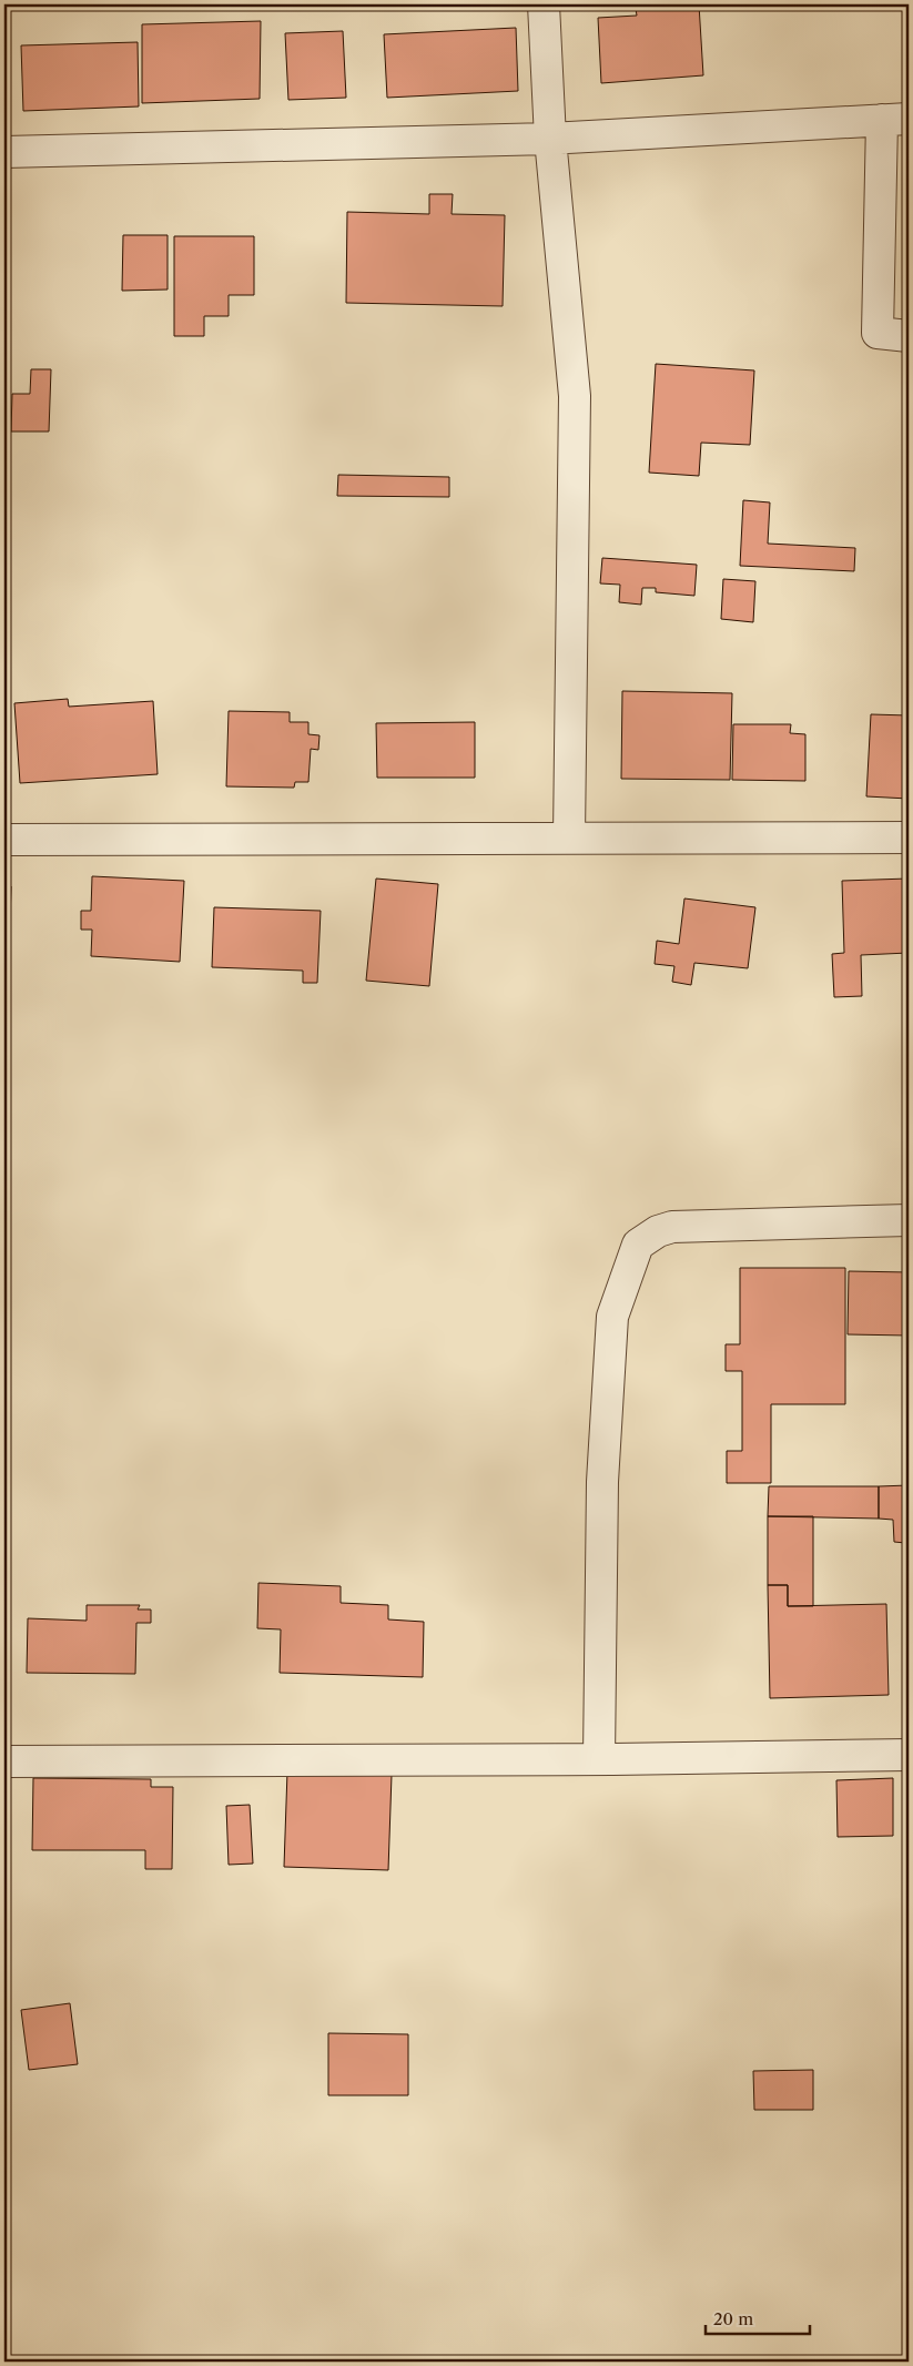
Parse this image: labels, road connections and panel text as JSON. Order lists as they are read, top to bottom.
{
  "scale_bar": "20 m"
}
